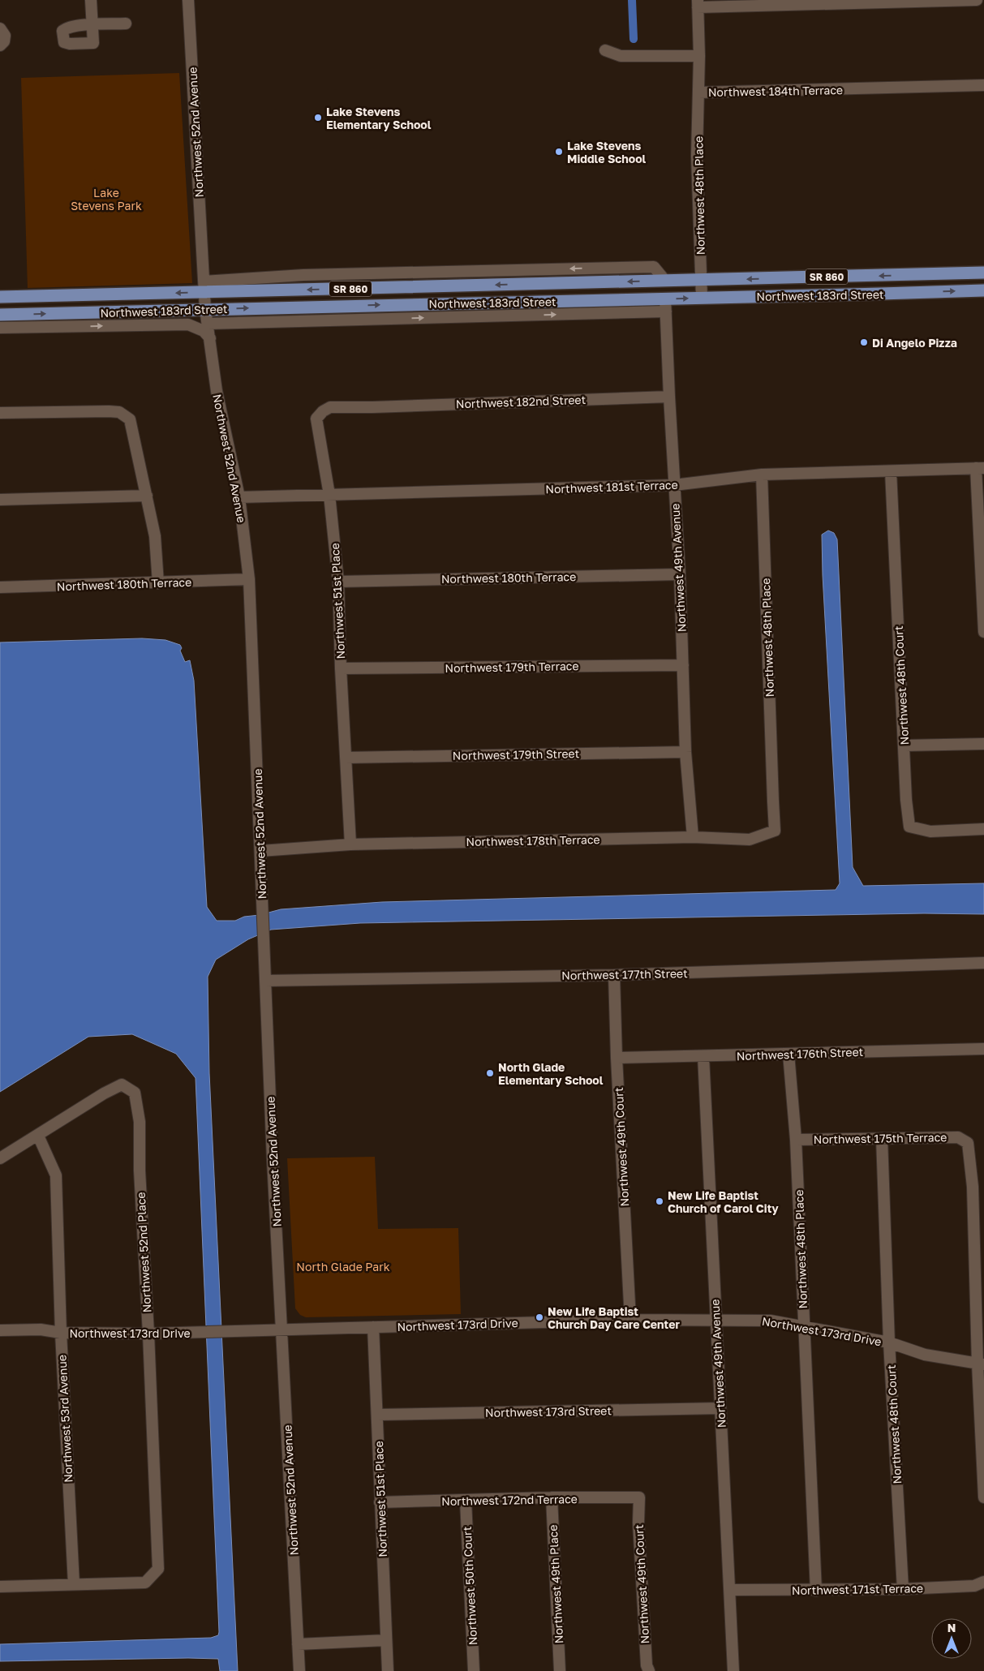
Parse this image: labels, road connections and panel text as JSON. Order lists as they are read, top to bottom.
{
  "streets": {
    "main road": ["SR 860", "Northwest 183rd Street"],
    "street": [
      "Northwest 184th Terrace",
      "Northwest 52nd Avenue",
      "Northwest 48th Place",
      "Northwest 182nd Street",
      "Northwest 181st Terrace",
      "Northwest 49th Avenue",
      "Northwest 180th Terrace",
      "Northwest 51st Place",
      "Northwest 179th Terrace",
      "Northwest 48th Court",
      "Northwest 179th Street",
      "Northwest 178th Terrace",
      "Northwest 177th Street",
      "Northwest 176th Street",
      "Northwest 175th Terrace",
      "Northwest 49th Court",
      "Northwest 52nd Place",
      "Northwest 173rd Drive",
      "Northwest 173rd Street",
      "Northwest 53rd Avenue",
      "Northwest 172nd Terrace",
      "Northwest 49th Place",
      "Northwest 50th Court",
      "Northwest 171st Terrace"
    ]
  },
  "crossings": [
    ["Northwest 184th Terrace", "Northwest 48th Place"],
    ["Northwest 52nd Avenue", "Northwest 183rd Street"],
    ["Northwest 52nd Avenue", "Northwest 181st Terrace"],
    ["Northwest 52nd Avenue", "Northwest 180th Terrace"],
    ["Northwest 52nd Avenue", "Northwest 178th Terrace"],
    ["Northwest 52nd Avenue", "Northwest 177th Street"],
    ["Northwest 52nd Avenue", "Northwest 173rd Drive"],
    ["Northwest 48th Place", "Northwest 183rd Street"],
    ["Northwest 48th Place", "Northwest 181st Terrace"],
    ["Northwest 48th Place", "Northwest 178th Terrace"],
    ["Northwest 48th Place", "Northwest 176th Street"],
    ["Northwest 48th Place", "Northwest 175th Terrace"],
    ["Northwest 48th Place", "Northwest 173rd Drive"],
    ["Northwest 48th Place", "Northwest 171st Terrace"],
    ["Northwest 183rd Street", "Northwest 49th Avenue"],
    ["Northwest 182nd Street", "Northwest 49th Avenue"],
    ["Northwest 182nd Street", "Northwest 51st Place"],
    ["Northwest 181st Terrace", "Northwest 49th Avenue"],
    ["Northwest 181st Terrace", "Northwest 51st Place"],
    ["Northwest 181st Terrace", "Northwest 48th Court"],
    ["Northwest 49th Avenue", "Northwest 180th Terrace"],
    ["Northwest 49th Avenue", "Northwest 179th Terrace"],
    ["Northwest 49th Avenue", "Northwest 179th Street"],
    ["Northwest 49th Avenue", "Northwest 178th Terrace"],
    ["Northwest 49th Avenue", "Northwest 176th Street"],
    ["Northwest 49th Avenue", "Northwest 173rd Drive"],
    ["Northwest 49th Avenue", "Northwest 173rd Street"],
    ["Northwest 49th Avenue", "Northwest 171st Terrace"],
    ["Northwest 180th Terrace", "Northwest 51st Place"],
    ["Northwest 51st Place", "Northwest 179th Terrace"],
    ["Northwest 51st Place", "Northwest 179th Street"],
    ["Northwest 51st Place", "Northwest 178th Terrace"],
    ["Northwest 51st Place", "Northwest 173rd Drive"],
    ["Northwest 51st Place", "Northwest 173rd Street"],
    ["Northwest 51st Place", "Northwest 172nd Terrace"],
    ["Northwest 48th Court", "Northwest 175th Terrace"],
    ["Northwest 48th Court", "Northwest 173rd Drive"],
    ["Northwest 48th Court", "Northwest 171st Terrace"],
    ["Northwest 177th Street", "Northwest 49th Court"],
    ["Northwest 176th Street", "Northwest 49th Court"],
    ["Northwest 175th Terrace", "Northwest 173rd Drive"],
    ["Northwest 49th Court", "Northwest 173rd Drive"],
    ["Northwest 49th Court", "Northwest 172nd Terrace"],
    ["Northwest 52nd Place", "Northwest 173rd Drive"],
    ["Northwest 52nd Place", "Northwest 53rd Avenue"],
    ["Northwest 173rd Drive", "Northwest 53rd Avenue"],
    ["Northwest 172nd Terrace", "Northwest 49th Place"],
    ["Northwest 172nd Terrace", "Northwest 50th Court"]
  ],
  "parks": ["Lake Stevens Park", "North Glade Park"],
  "places": [
    "Lake Stevens Elementary School",
    "Lake Stevens Middle School",
    "Di Angelo Pizza",
    "North Glade Elementary School",
    "New Life Baptist Church of Carol City",
    "New Life Baptist Church Day Care Center"
  ],
  "north": "top"
}
